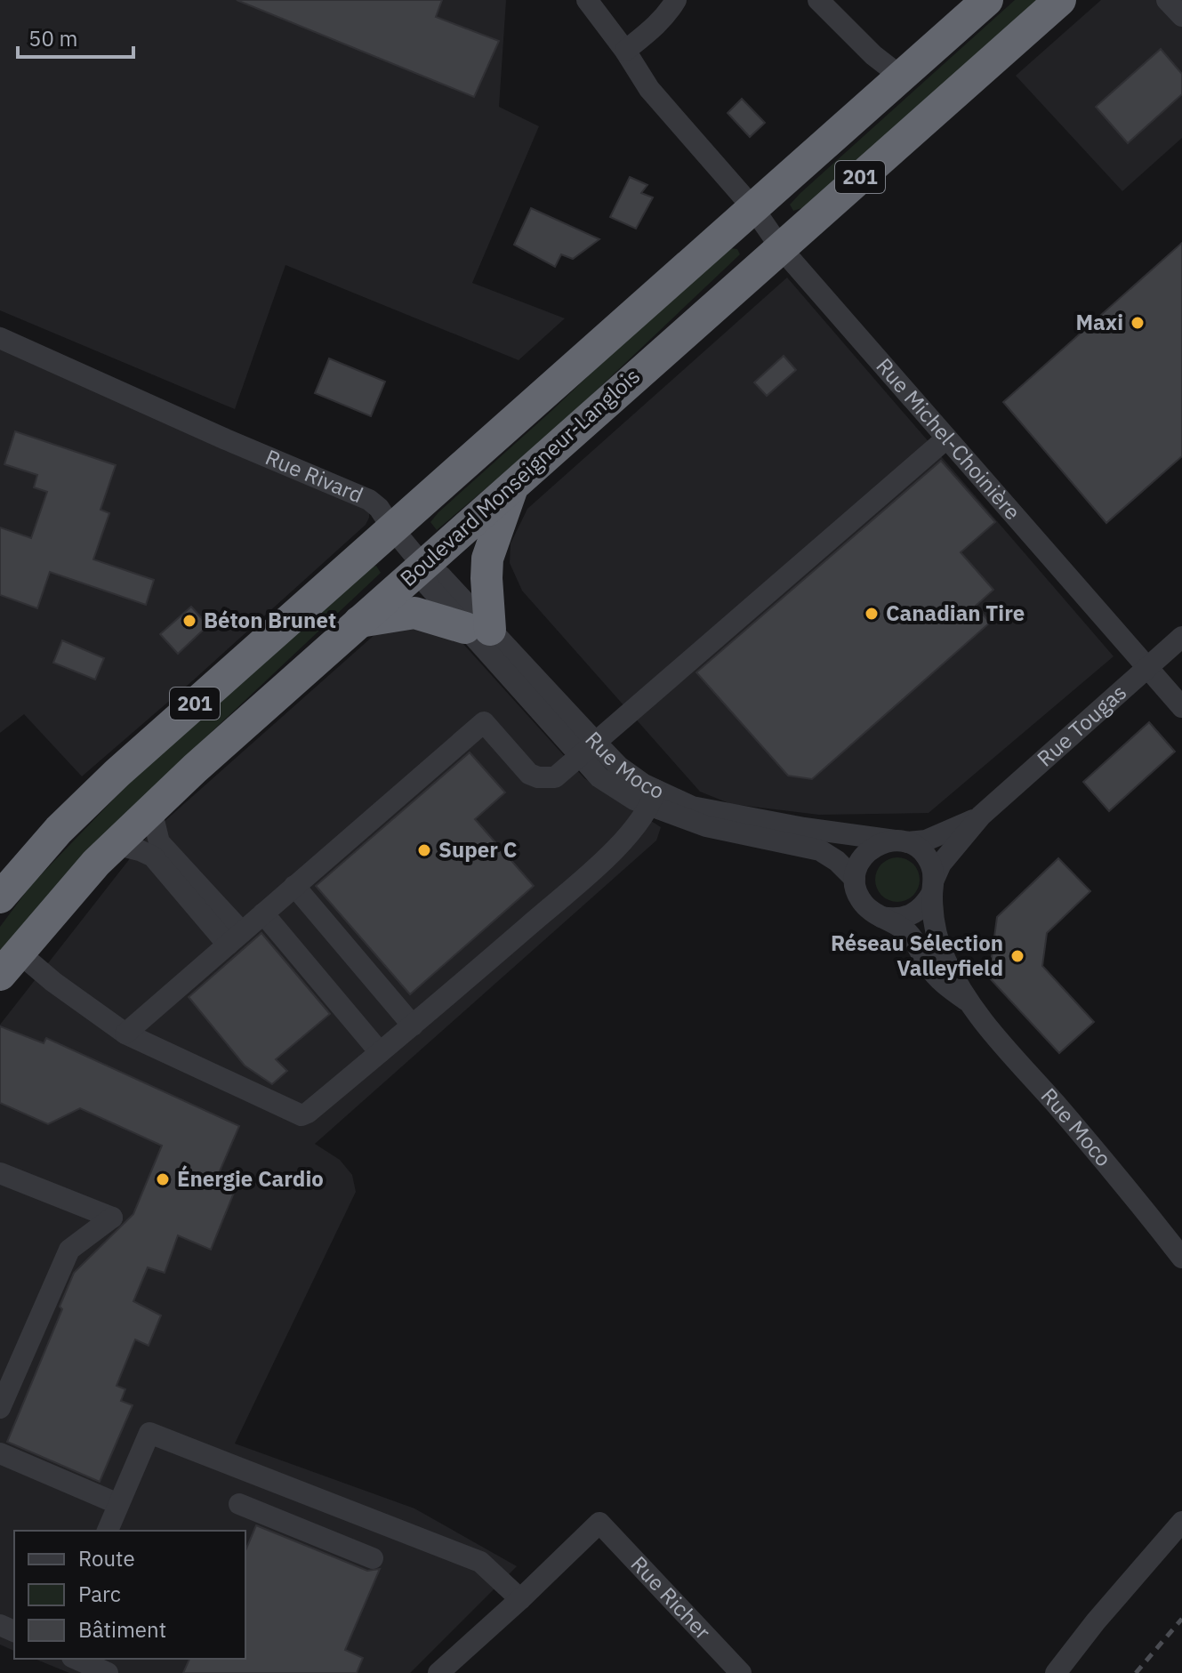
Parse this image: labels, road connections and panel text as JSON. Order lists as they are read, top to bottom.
{
  "streets": {
    "highway": ["201", "Boulevard Monseigneur-Langlois"],
    "street": [
      "Rue Michel-Choinière",
      "Rue Rivard",
      "Rue Tougas",
      "Rue Moco",
      "Rue Richer"
    ]
  },
  "crossings": [
    ["201", "Rue Michel-Choinière"],
    ["201", "Rue Rivard"],
    ["201", "Rue Moco"],
    ["Rue Michel-Choinière", "Boulevard Monseigneur-Langlois"],
    ["Rue Michel-Choinière", "Rue Tougas"],
    ["Rue Rivard", "Rue Moco"],
    ["Boulevard Monseigneur-Langlois", "Rue Moco"],
    ["Rue Tougas", "Rue Moco"]
  ],
  "places": [
    "Maxi",
    "Canadian Tire",
    "Béton Brunet",
    "Super C",
    "Réseau Sélection Valleyfield",
    "Énergie Cardio"
  ],
  "legend": ["Route", "Parc", "Bâtiment"],
  "scale_bar": "50 m"
}
